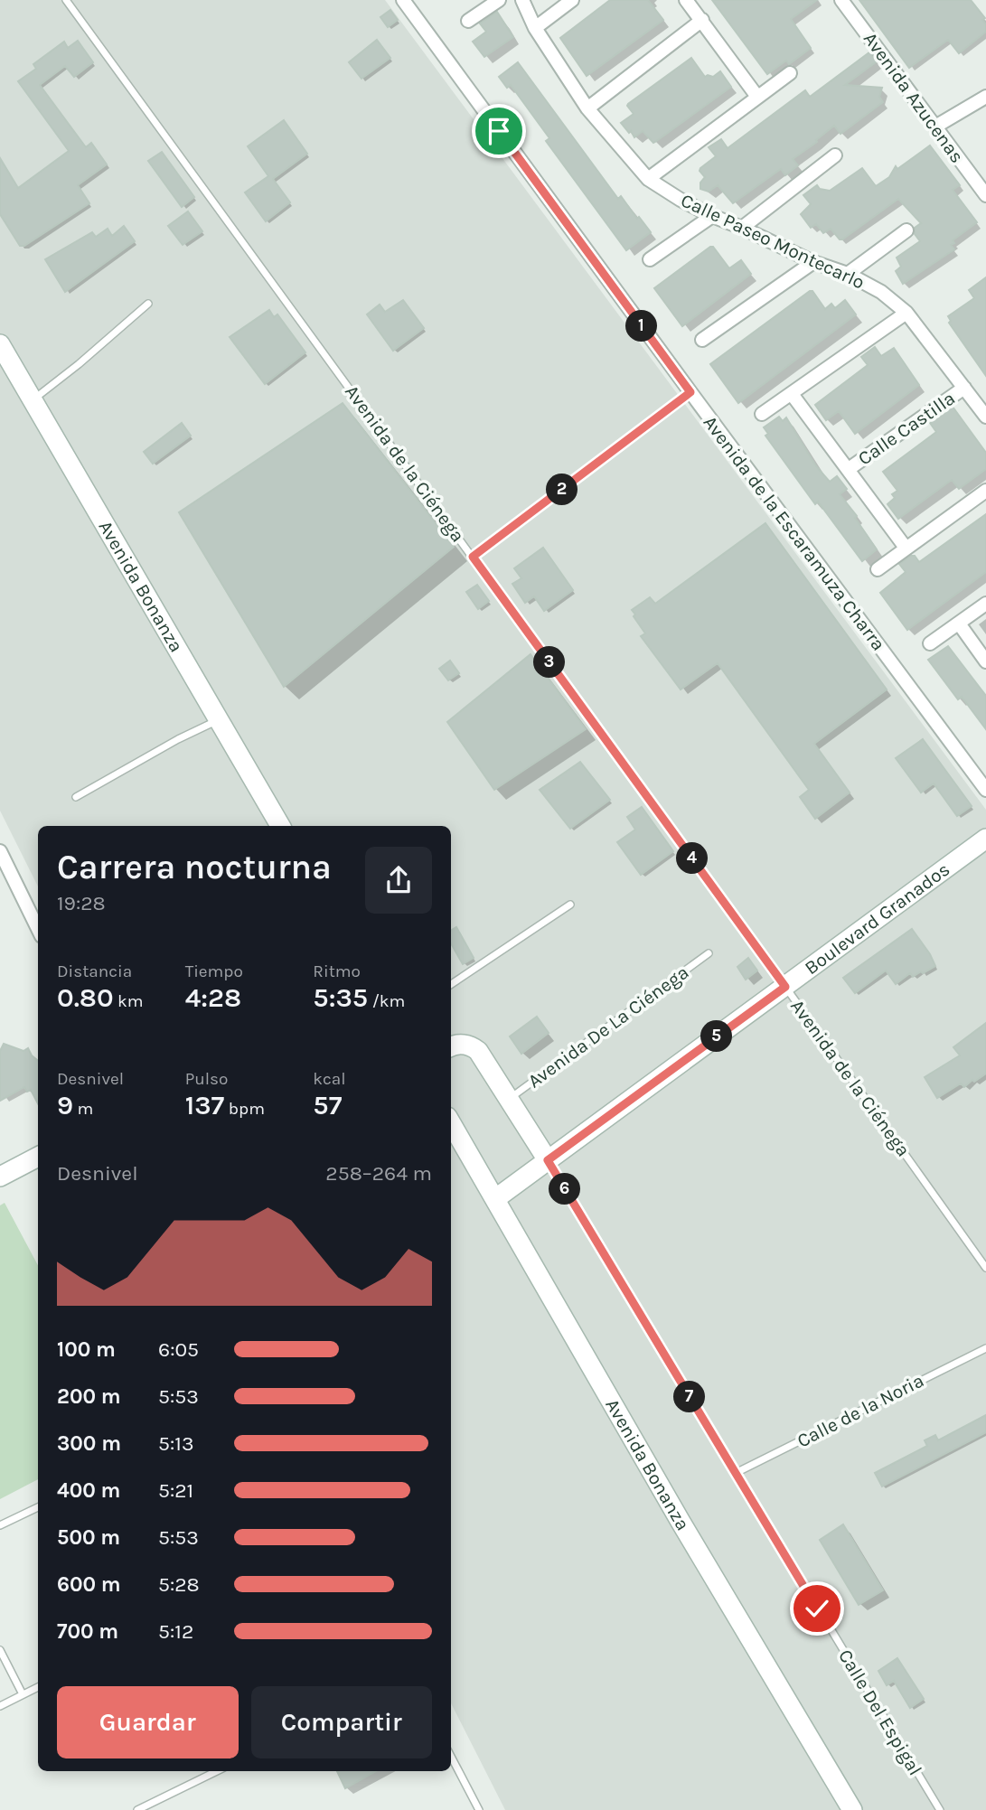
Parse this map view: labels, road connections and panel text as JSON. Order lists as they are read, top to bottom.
{
  "streets": {
    "street": [
      "Avenida Azucenas",
      "Calle Paseo Montecarlo",
      "Calle Castilla",
      "Avenida de la Escaramuza Charra",
      "Avenida Bonanza",
      "Boulevard Granados"
    ],
    "lane": [
      "Avenida de la Ciénega",
      "Avenida De La Ciénega",
      "Calle de la Noria",
      "Calle Del Espigal"
    ]
  },
  "crossings": [
    ["Calle Paseo Montecarlo", "Calle Castilla"],
    ["Avenida de la Ciénega", "Boulevard Granados"],
    ["Avenida Bonanza", "Boulevard Granados"],
    ["Boulevard Granados", "Calle Del Espigal"],
    ["Calle de la Noria", "Calle Del Espigal"]
  ],
  "page": {
    "pins": [
      "1",
      "2",
      "3",
      "4",
      "5",
      "6",
      "7"
    ],
    "heading": ["Carrera nocturna", "19:28"],
    "stats": [
      ["Distancia", "0.80 km"],
      ["Tiempo", "4:28"],
      ["Ritmo", "5:35 /km"],
      ["Desnivel", "9 m"],
      ["Pulso", "137 bpm"],
      ["kcal", "57"]
    ],
    "chart": ["Desnivel", "258–264 m"],
    "list": [
      {
        "name": "100 m",
        "note": "6:05"
      },
      {
        "name": "200 m",
        "note": "5:53"
      },
      {
        "name": "300 m",
        "note": "5:13"
      },
      {
        "name": "400 m",
        "note": "5:21"
      },
      {
        "name": "500 m",
        "note": "5:53"
      },
      {
        "name": "600 m",
        "note": "5:28"
      },
      {
        "name": "700 m",
        "note": "5:12"
      }
    ],
    "buttons": ["Guardar", "Compartir"]
  }
}
